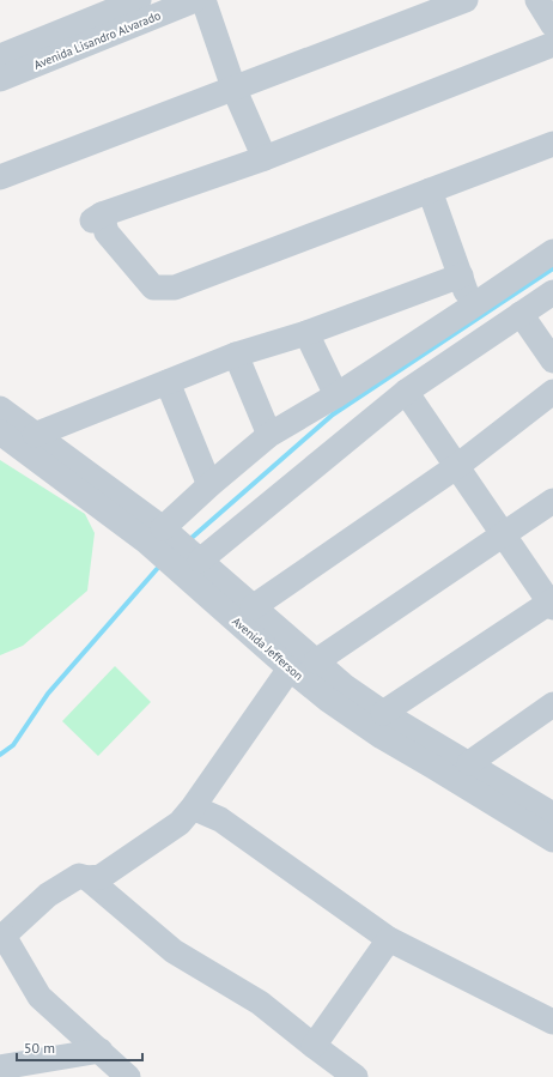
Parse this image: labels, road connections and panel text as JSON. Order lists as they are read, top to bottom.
{
  "streets": {
    "street": ["Avenida Lisandro Alvarado", "Avenida Jefferson"]
  },
  "scale_bar": "50 m"
}
